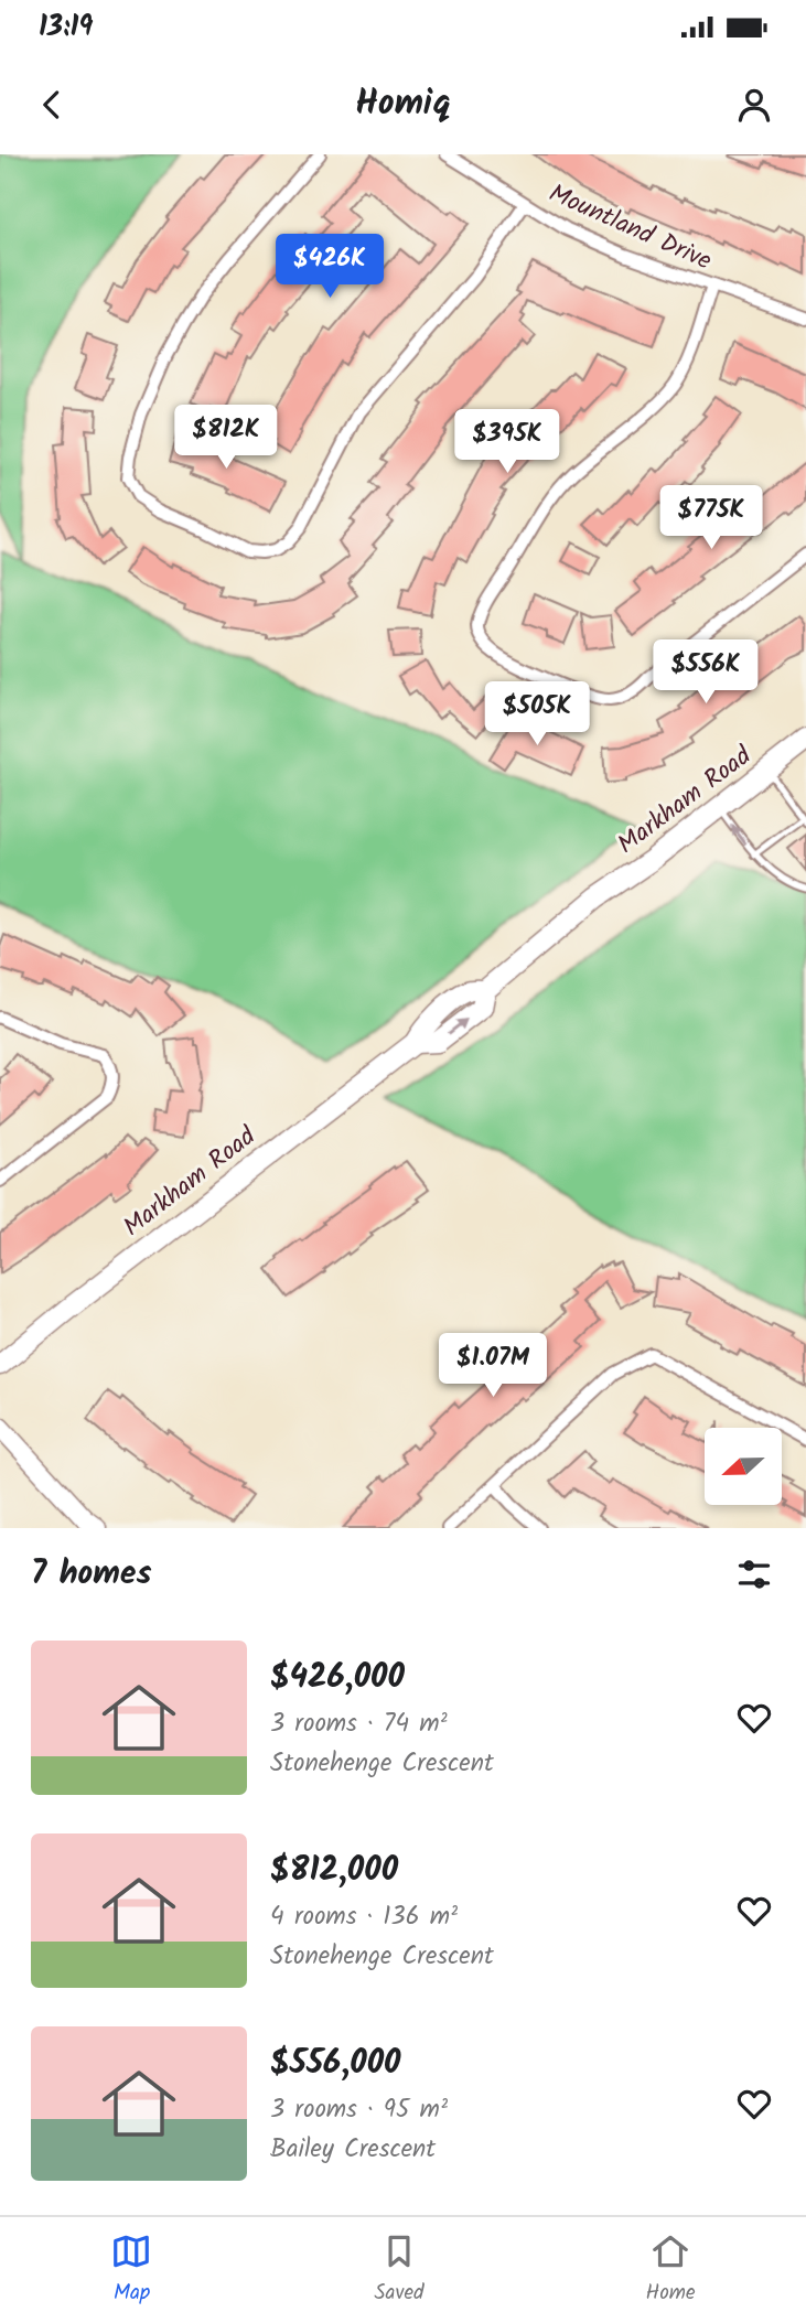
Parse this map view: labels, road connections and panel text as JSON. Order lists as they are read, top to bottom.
{
  "streets": {
    "main road": ["Markham Road"],
    "street": ["Mountland Drive"]
  },
  "north": "left",
  "page": {
    "status": "13:19",
    "header": "Homiq",
    "price": [
      "$426K",
      "$812K",
      "$395K",
      "$775K",
      "$556K",
      "$505K",
      "$1.07M"
    ],
    "heading": "7 homes",
    "list": [
      {
        "name": "$426,000",
        "note": "3 rooms · 74 m² · Stonehenge Crescent"
      },
      {
        "name": "$812,000",
        "note": "4 rooms · 136 m² · Stonehenge Crescent"
      },
      {
        "name": "$556,000",
        "note": "3 rooms · 95 m² · Bailey Crescent"
      }
    ],
    "tabs": ["Map", "Saved", "Home"]
  }
}
